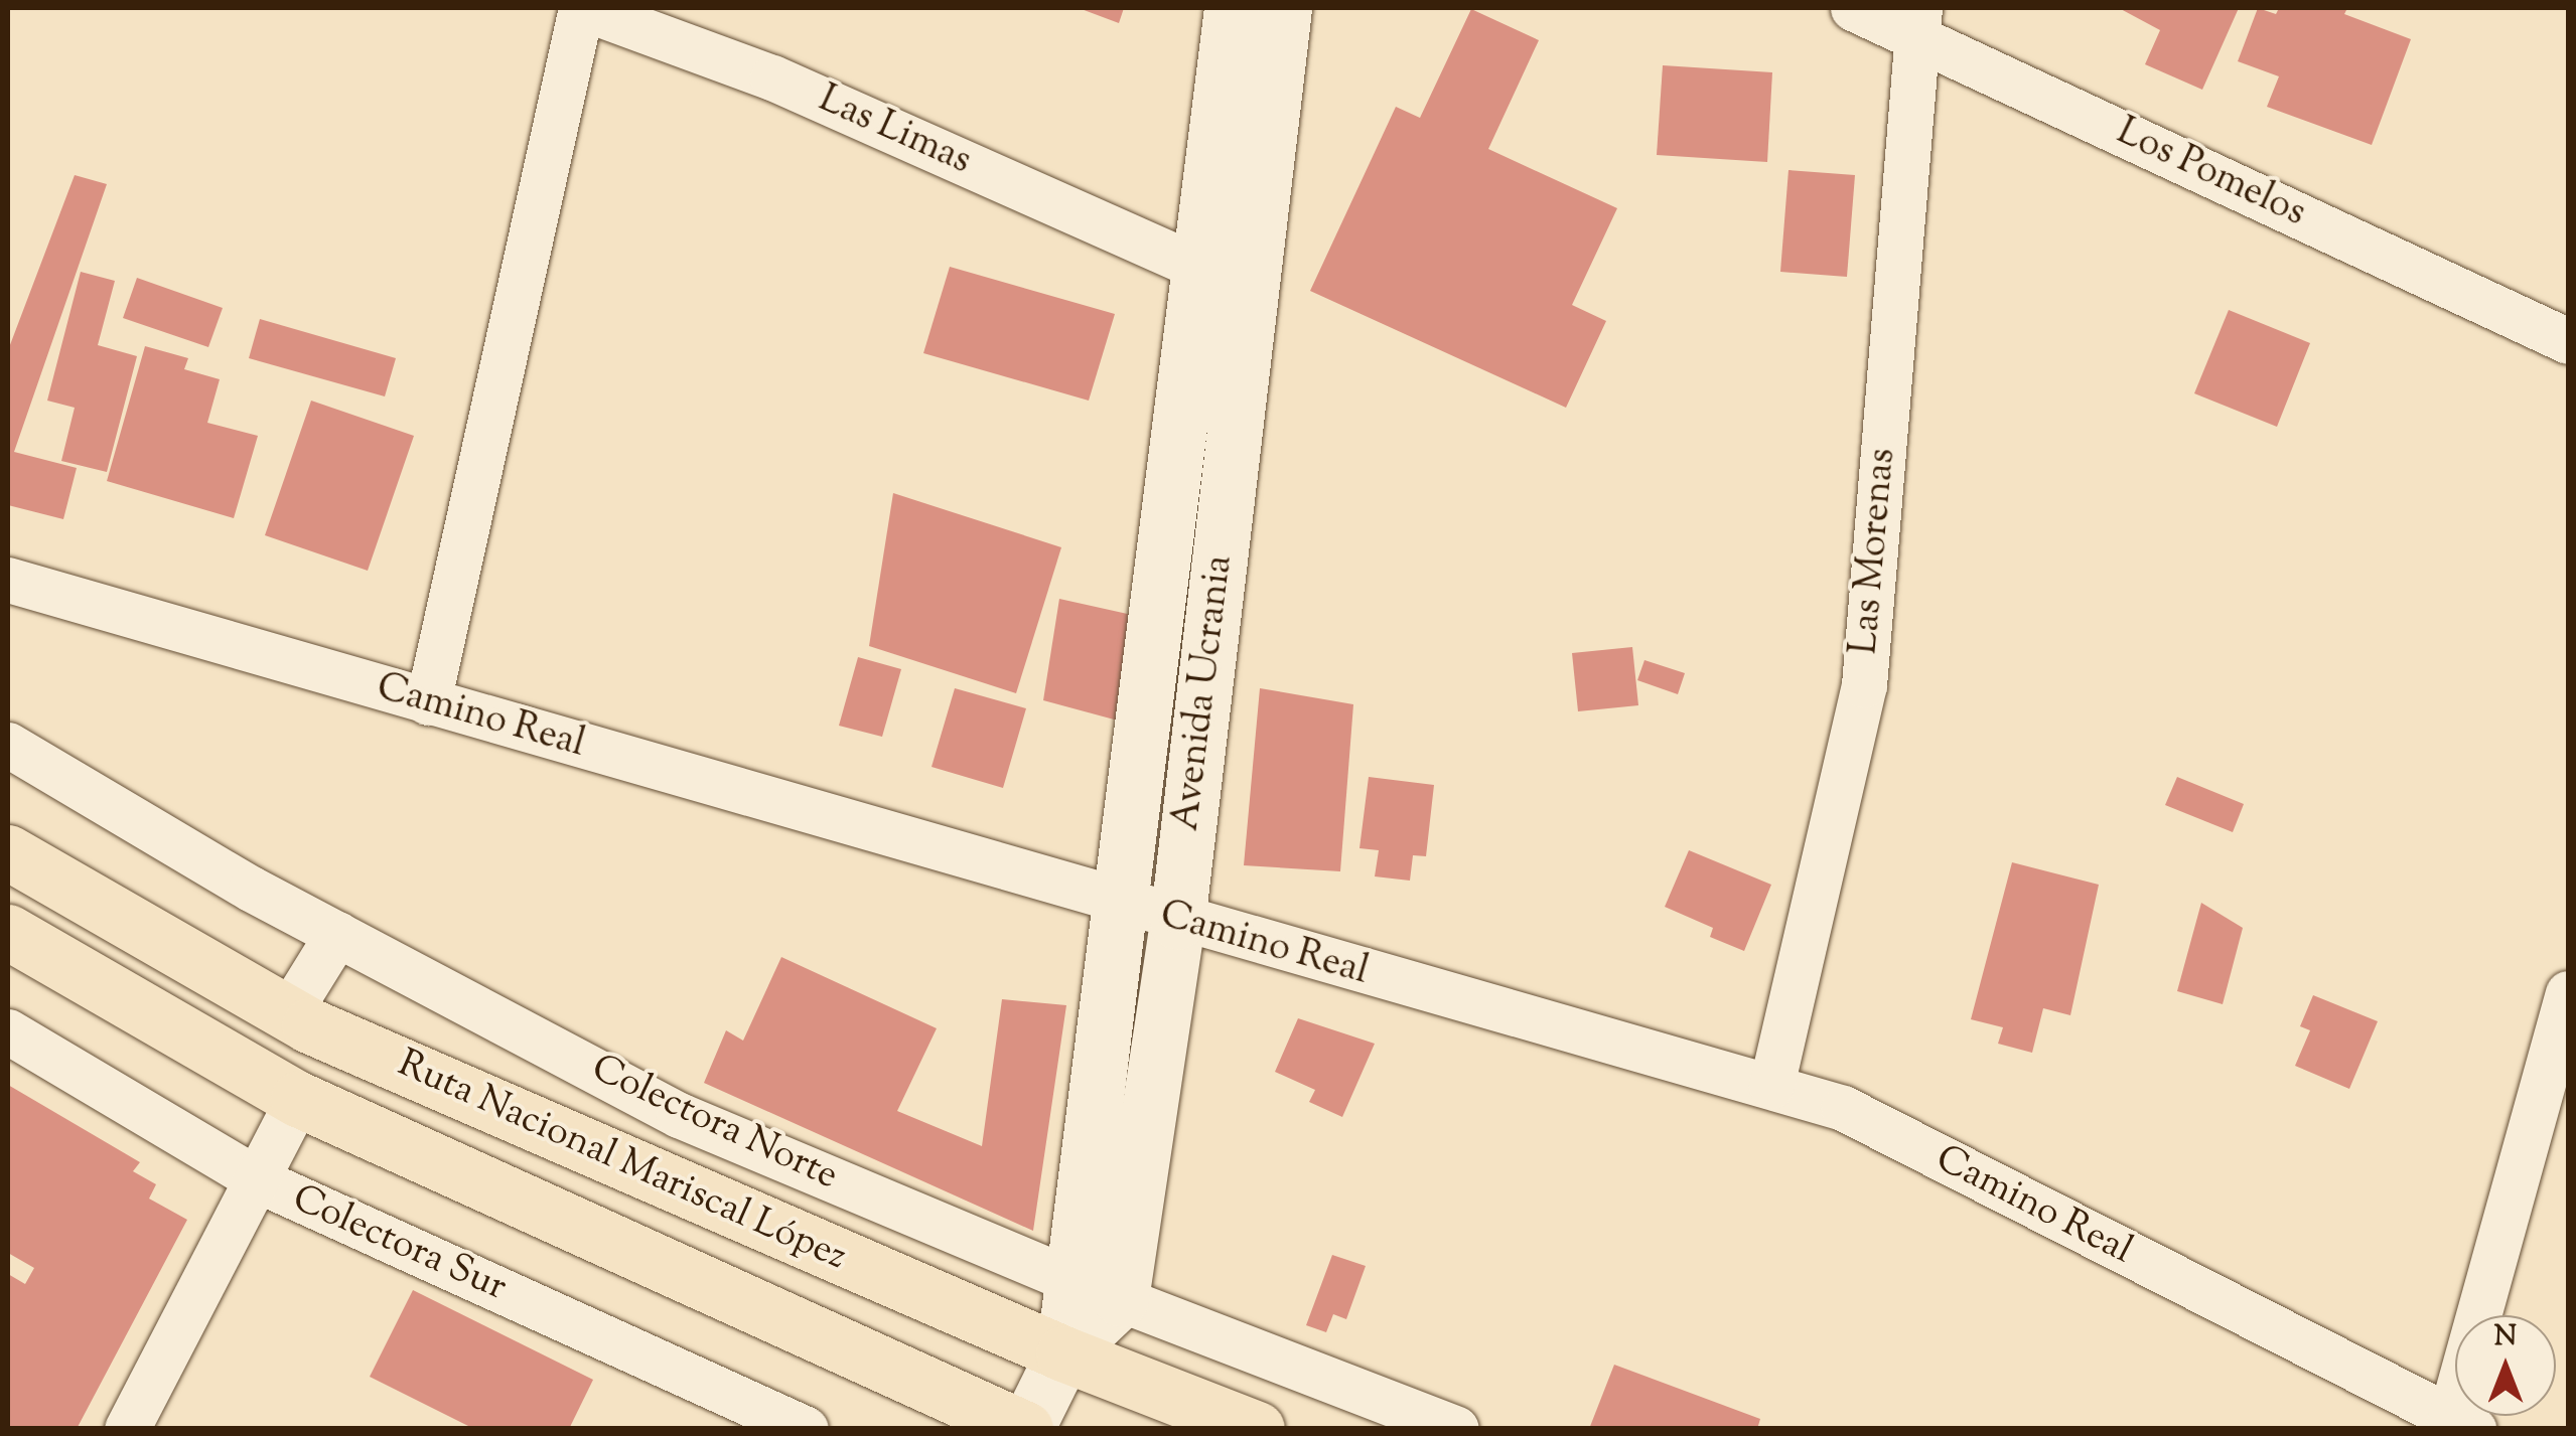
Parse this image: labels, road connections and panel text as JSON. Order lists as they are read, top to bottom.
{
  "streets": {
    "highway": ["Ruta Nacional Mariscal López"],
    "main road": ["Avenida Ucrania"],
    "street": [
      "Las Limas",
      "Los Pomelos",
      "Las Morenas",
      "Camino Real",
      "Colectora Norte",
      "Colectora Sur"
    ]
  },
  "crossings": [
    ["Las Limas", "Avenida Ucrania"],
    ["Los Pomelos", "Las Morenas"],
    ["Las Morenas", "Camino Real"],
    ["Avenida Ucrania", "Camino Real"],
    ["Avenida Ucrania", "Colectora Norte"]
  ],
  "north": "top"
}
